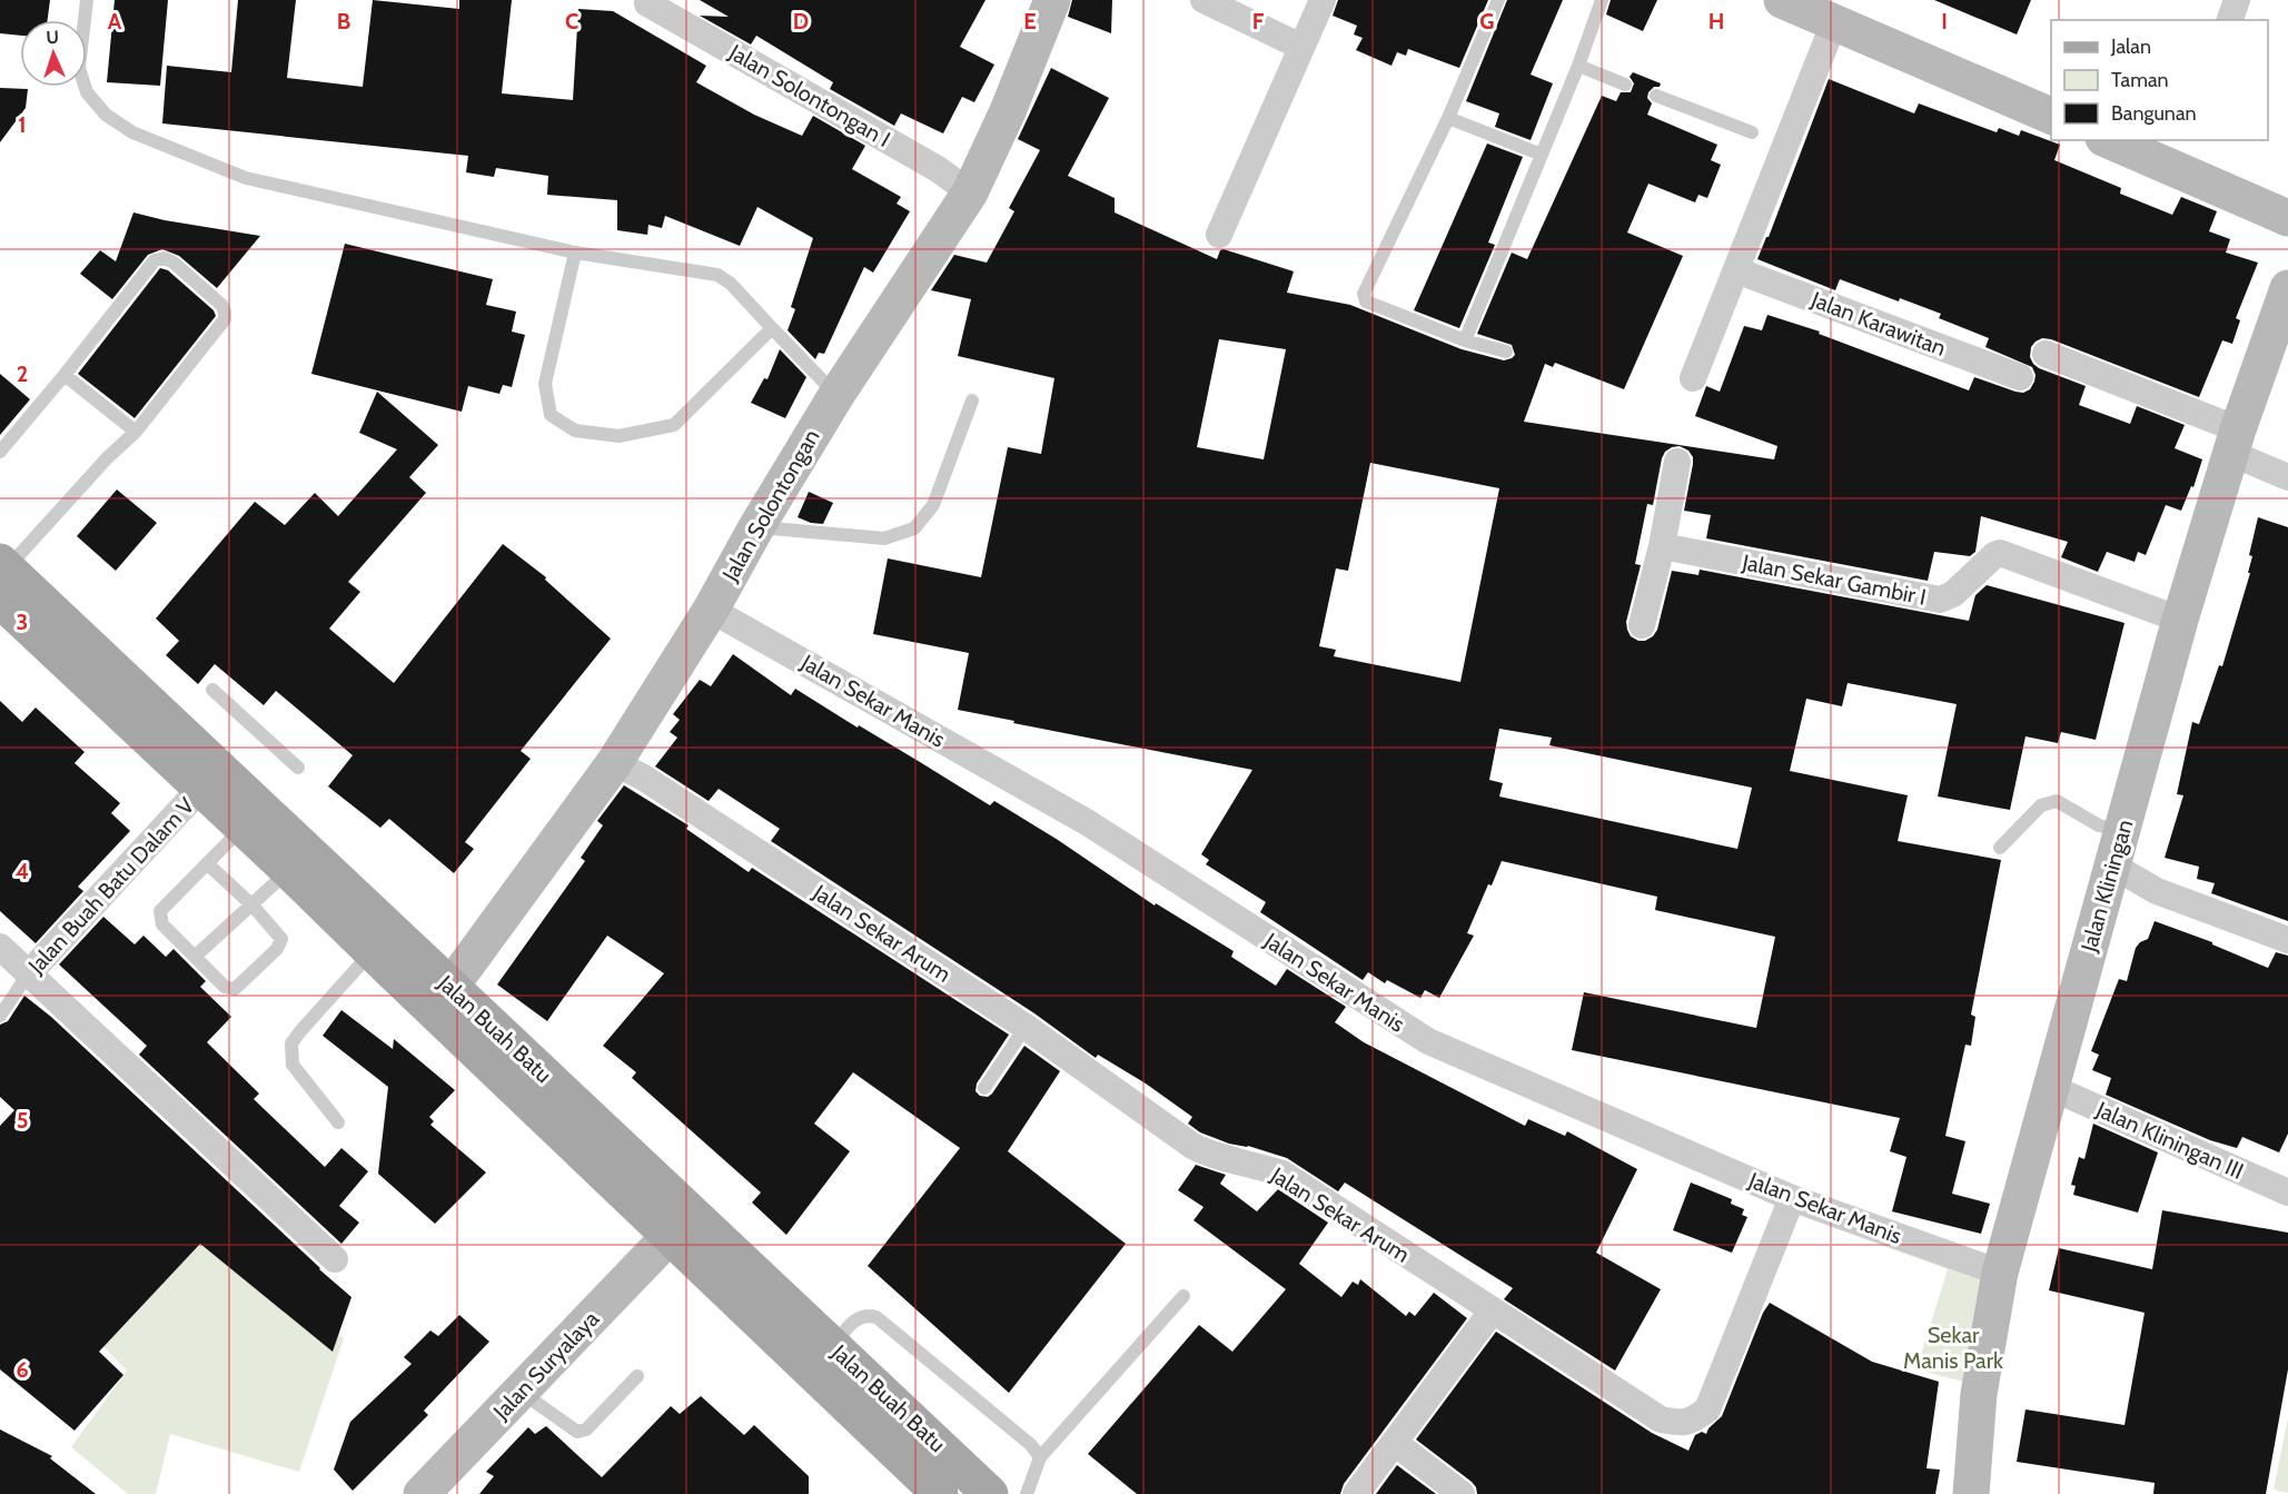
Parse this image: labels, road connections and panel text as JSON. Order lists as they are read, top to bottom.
{
  "streets": {
    "main road": ["Jalan Buah Batu"],
    "street": [
      "Jalan Solontongan I",
      "Jalan Karawitan",
      "Jalan Solontongan",
      "Jalan Sekar Gambir I",
      "Jalan Sekar Manis",
      "Jalan Buah Batu Dalam V",
      "Jalan Kliningan",
      "Jalan Sekar Arum",
      "Jalan Kliningan III",
      "Jalan Suryalaya"
    ]
  },
  "crossings": [
    ["Jalan Solontongan I", "Jalan Solontongan"],
    ["Jalan Solontongan", "Jalan Sekar Manis"],
    ["Jalan Solontongan", "Jalan Sekar Arum"],
    ["Jalan Solontongan", "Jalan Buah Batu"],
    ["Jalan Sekar Gambir I", "Jalan Kliningan"],
    ["Jalan Sekar Manis", "Jalan Kliningan"],
    ["Jalan Sekar Manis", "Jalan Sekar Arum"],
    ["Jalan Buah Batu Dalam V", "Jalan Buah Batu"],
    ["Jalan Kliningan", "Jalan Kliningan III"],
    ["Jalan Buah Batu", "Jalan Suryalaya"]
  ],
  "parks": ["Sekar Manis Park"],
  "legend": ["Jalan", "Taman", "Bangunan"],
  "north": "top",
  "grid": {
    "columns": [
      "A",
      "B",
      "C",
      "D",
      "E",
      "F",
      "G",
      "H",
      "I"
    ],
    "rows": [
      "1",
      "2",
      "3",
      "4",
      "5",
      "6"
    ]
  }
}
